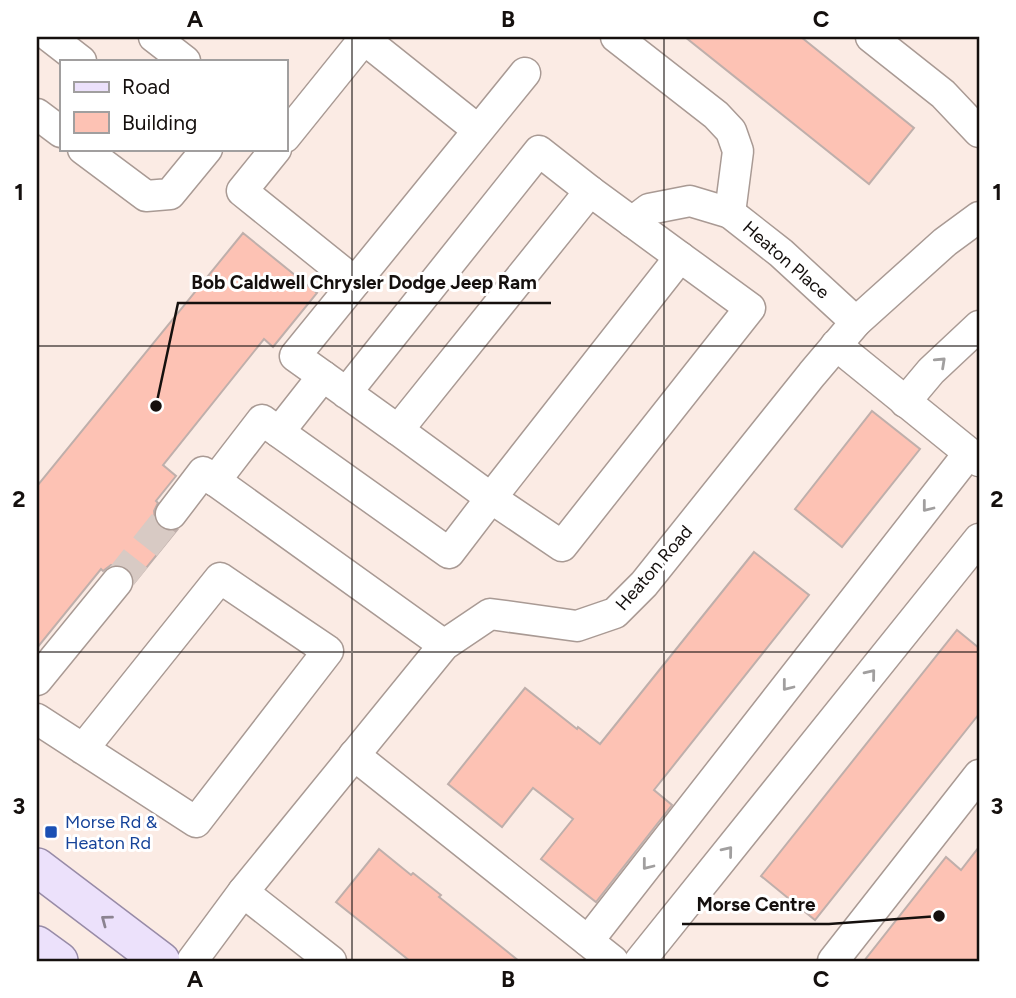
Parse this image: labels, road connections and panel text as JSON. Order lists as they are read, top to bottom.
{
  "streets": {
    "street": ["Heaton Place", "Heaton Road"]
  },
  "crossings": [
    ["Heaton Place", "Heaton Road"]
  ],
  "places": {
    "other": ["Bob Caldwell Chrysler Dodge Jeep Ram", "Morse Centre"],
    "transit": ["Morse Rd & Heaton Rd"]
  },
  "legend": ["Road", "Building"],
  "grid": {
    "columns": ["A", "B", "C"],
    "rows": ["1", "2", "3"]
  }
}
